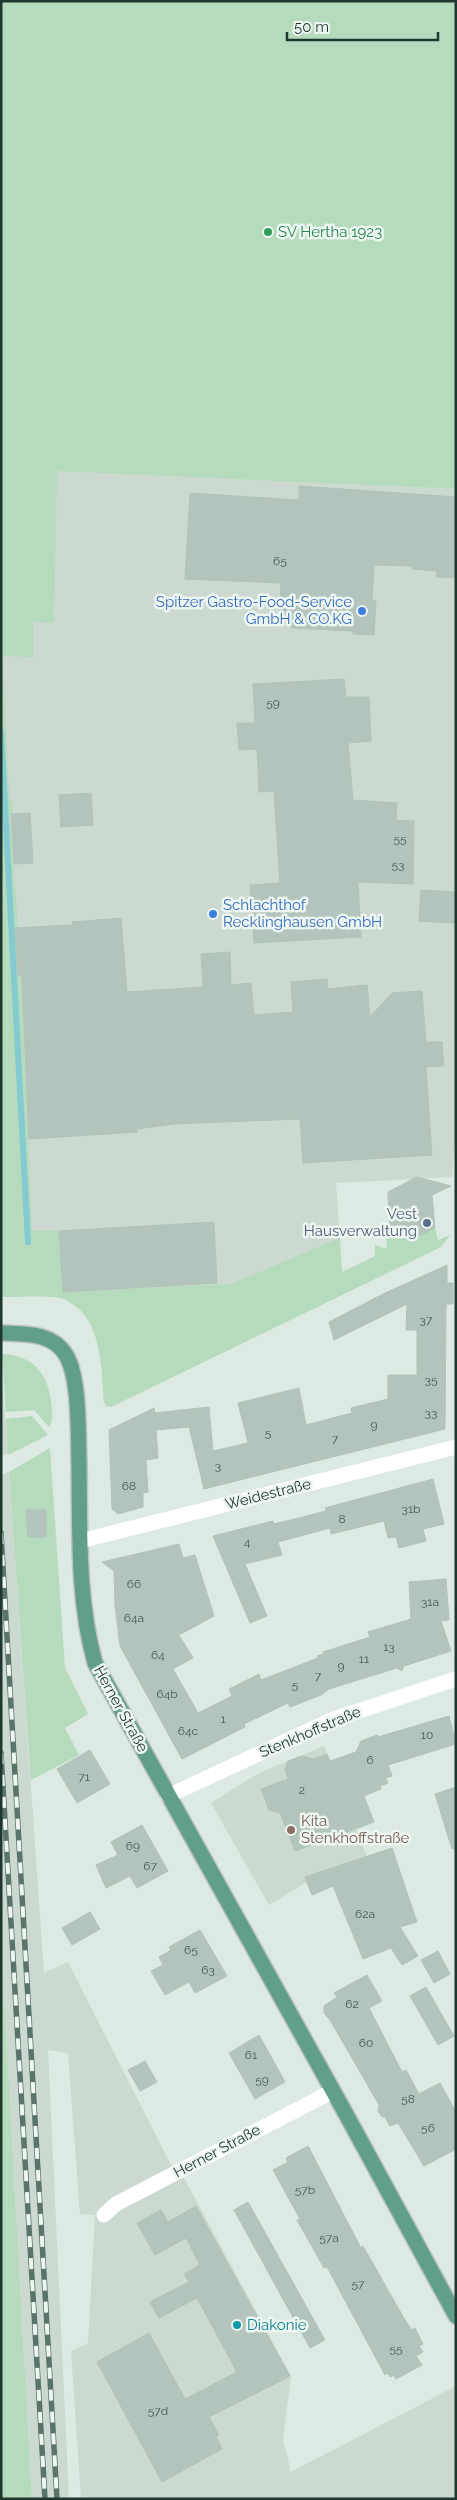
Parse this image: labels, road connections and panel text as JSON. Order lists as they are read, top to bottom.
{
  "streets": {
    "main road": ["Herner Straße"],
    "street": ["Weidestraße", "Stenkhoffstraße"]
  },
  "crossings": [
    ["Weidestraße", "Herner Straße"],
    ["Herner Straße", "Stenkhoffstraße"]
  ],
  "places": [
    "SV Hertha 1923",
    "Spitzer Gastro-Food-Service GmbH & CO.KG",
    "Schlachthof Recklinghausen GmbH",
    "Vest Hausverwaltung",
    "Kita Stenkhoffstraße",
    "Diakonie"
  ],
  "house_numbers": [
    "65",
    "59",
    "55",
    "53",
    "37",
    "35",
    "33",
    "9",
    "5",
    "7",
    "3",
    "68",
    "31b",
    "8",
    "4",
    "66",
    "31a",
    "64a",
    "13",
    "64",
    "11",
    "9",
    "7",
    "5",
    "64b",
    "1",
    "64c",
    "10",
    "6",
    "71",
    "2",
    "69",
    "67",
    "62a",
    "65",
    "63",
    "62",
    "60",
    "61",
    "59",
    "58",
    "56",
    "57b",
    "57a",
    "57",
    "55",
    "57d"
  ],
  "scale_bar": "50 m"
}
